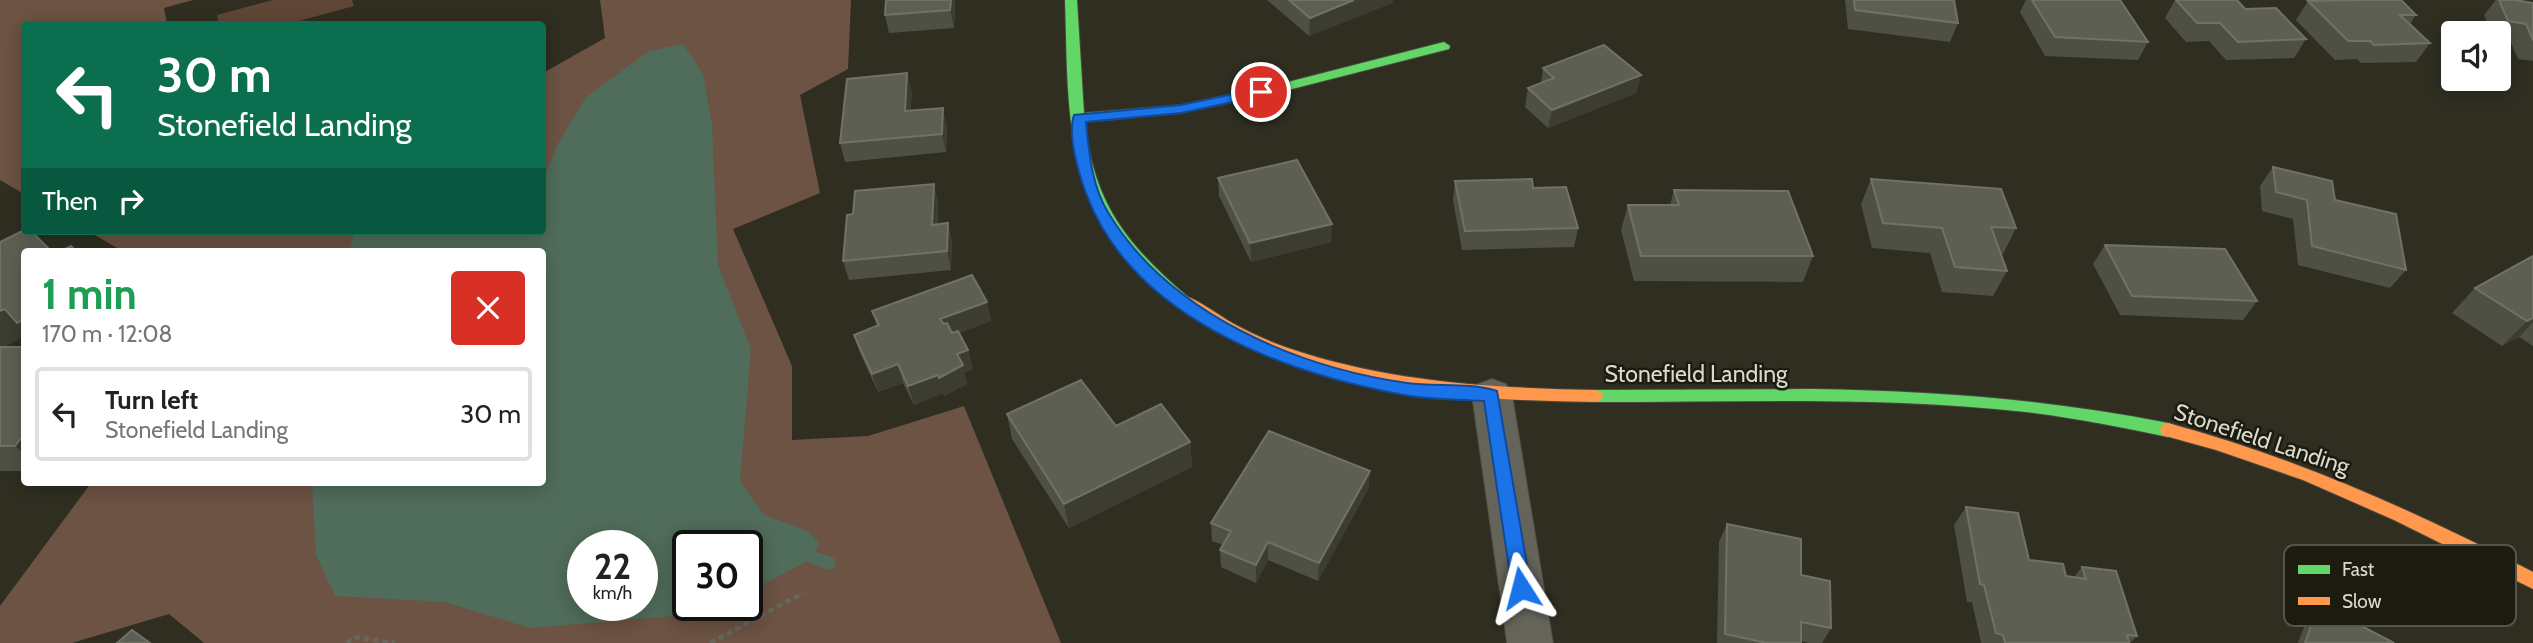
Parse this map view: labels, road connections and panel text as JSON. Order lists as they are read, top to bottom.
{
  "streets": {
    "street": ["Stonefield Landing"]
  },
  "legend": ["Fast", "Slow"],
  "page": {
    "turn": ["30 m", "Stonefield Landing"],
    "then": "Then",
    "heading": ["1 min", "170 m · 12:08"],
    "list": [
      {
        "name": "Turn left",
        "note": "Stonefield Landing",
        "value": "30 m"
      }
    ],
    "speed": "22 km/h",
    "limit": "30"
  }
}
